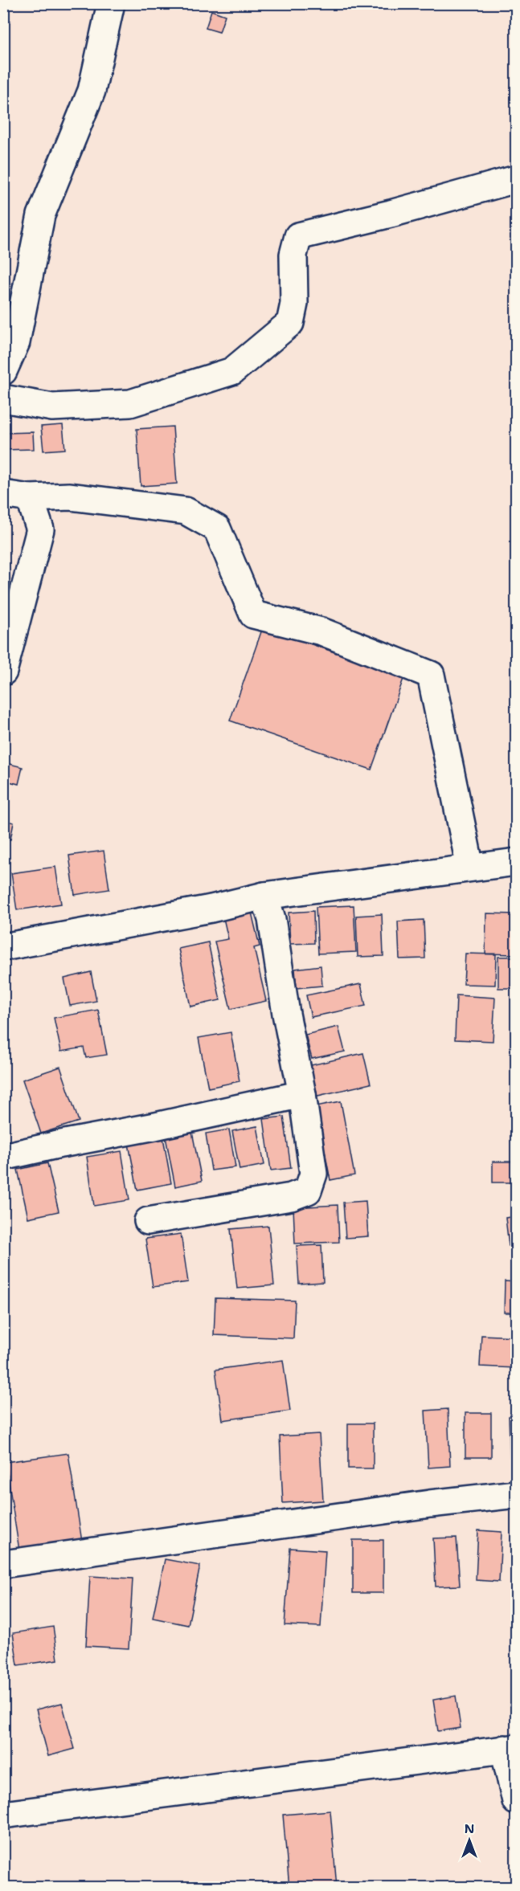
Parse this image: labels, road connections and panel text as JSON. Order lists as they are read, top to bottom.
{
  "north": "top"
}
